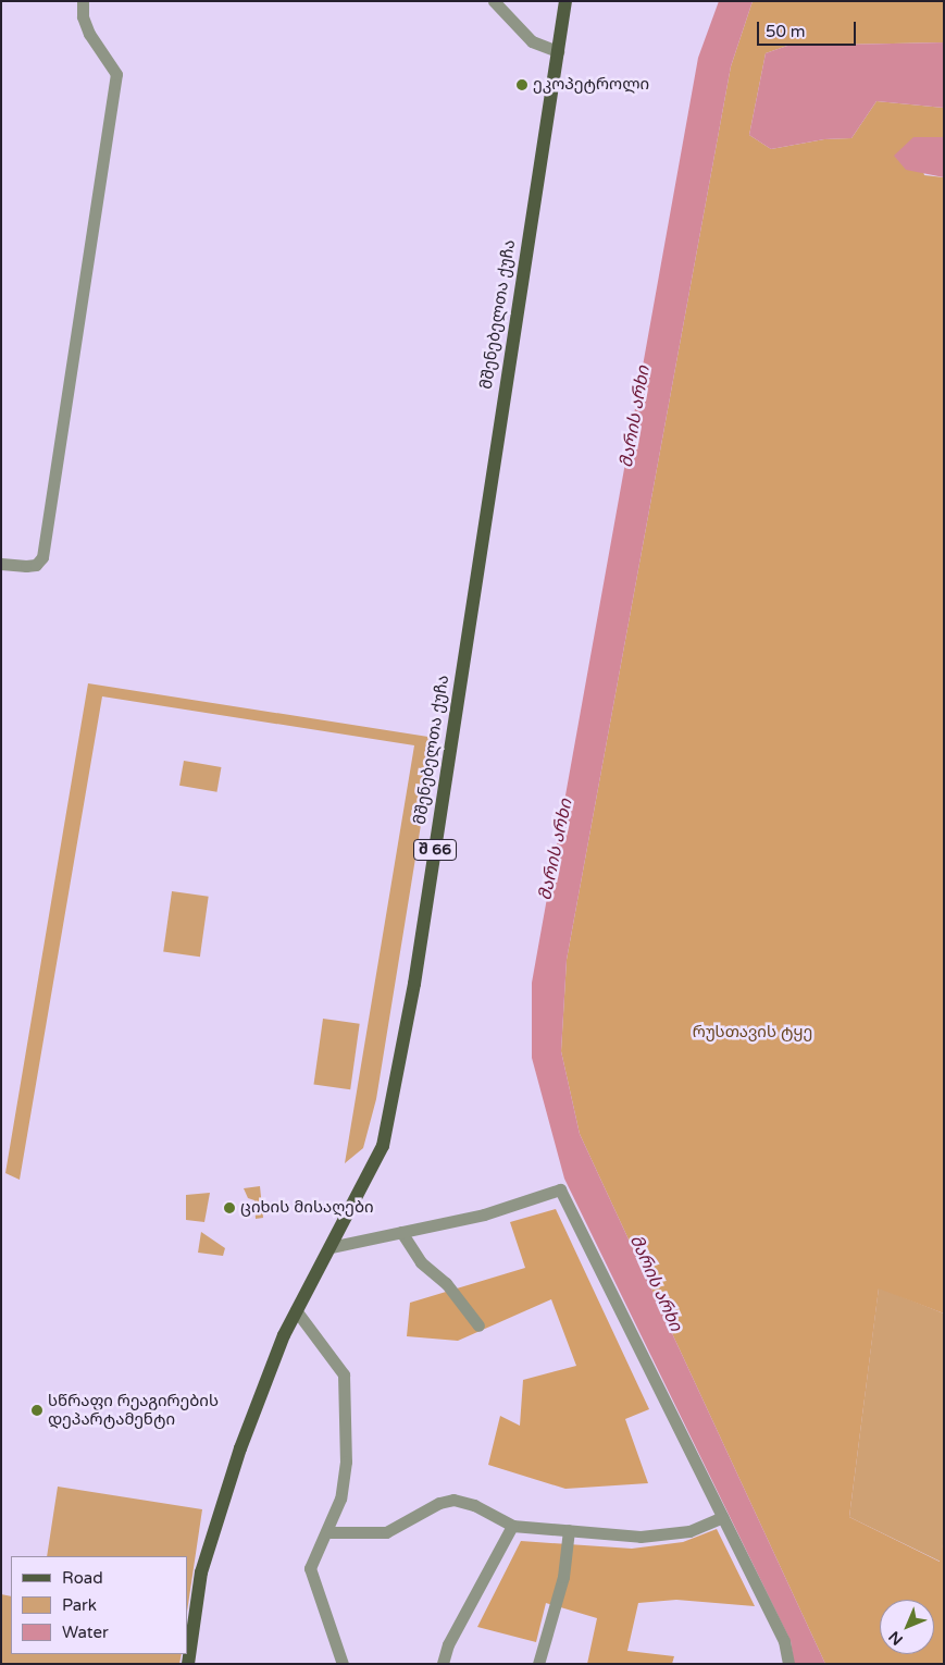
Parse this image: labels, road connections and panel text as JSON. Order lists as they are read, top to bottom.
{
  "streets": {
    "main road": ["მშენებელთა ქუჩა", "შ 66"]
  },
  "water": ["მარის არხი"],
  "parks": ["რუსთავის ტყე"],
  "places": ["ეკოპეტროლი", "ციხის მისაღები", "სწრაფი რეაგირების დეპარტამენტი"],
  "legend": ["Road", "Park", "Water"],
  "scale_bar": "50 m",
  "north": "bottom left"
}
